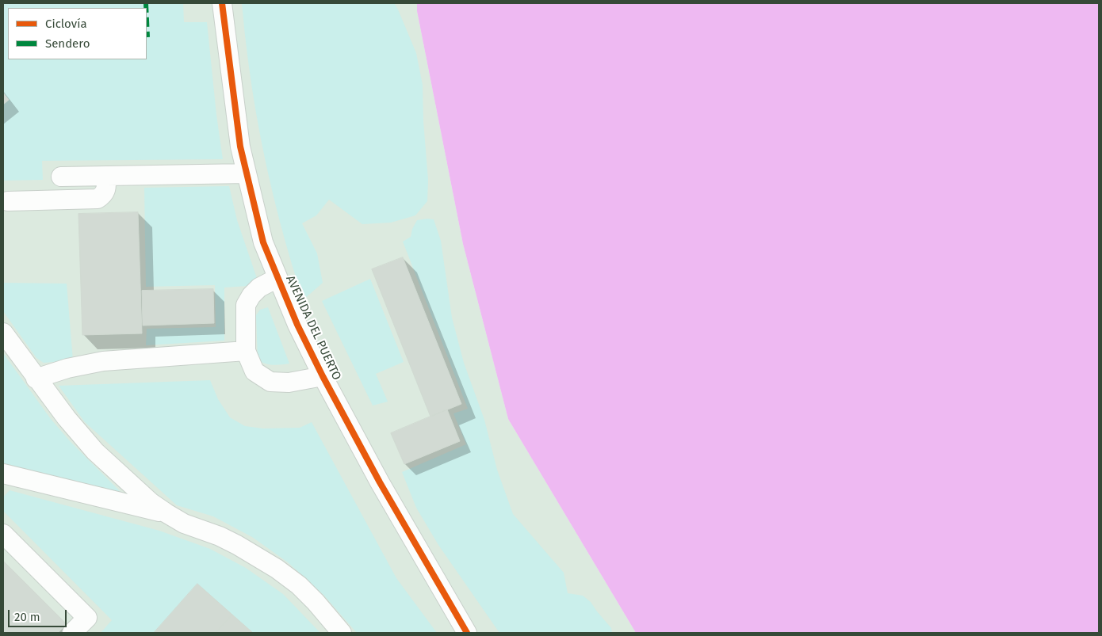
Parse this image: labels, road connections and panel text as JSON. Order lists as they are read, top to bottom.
{
  "streets": {
    "street": ["AVENIDA DEL PUERTO"]
  },
  "legend": ["Ciclovía", "Sendero"],
  "scale_bar": "20 m"
}
